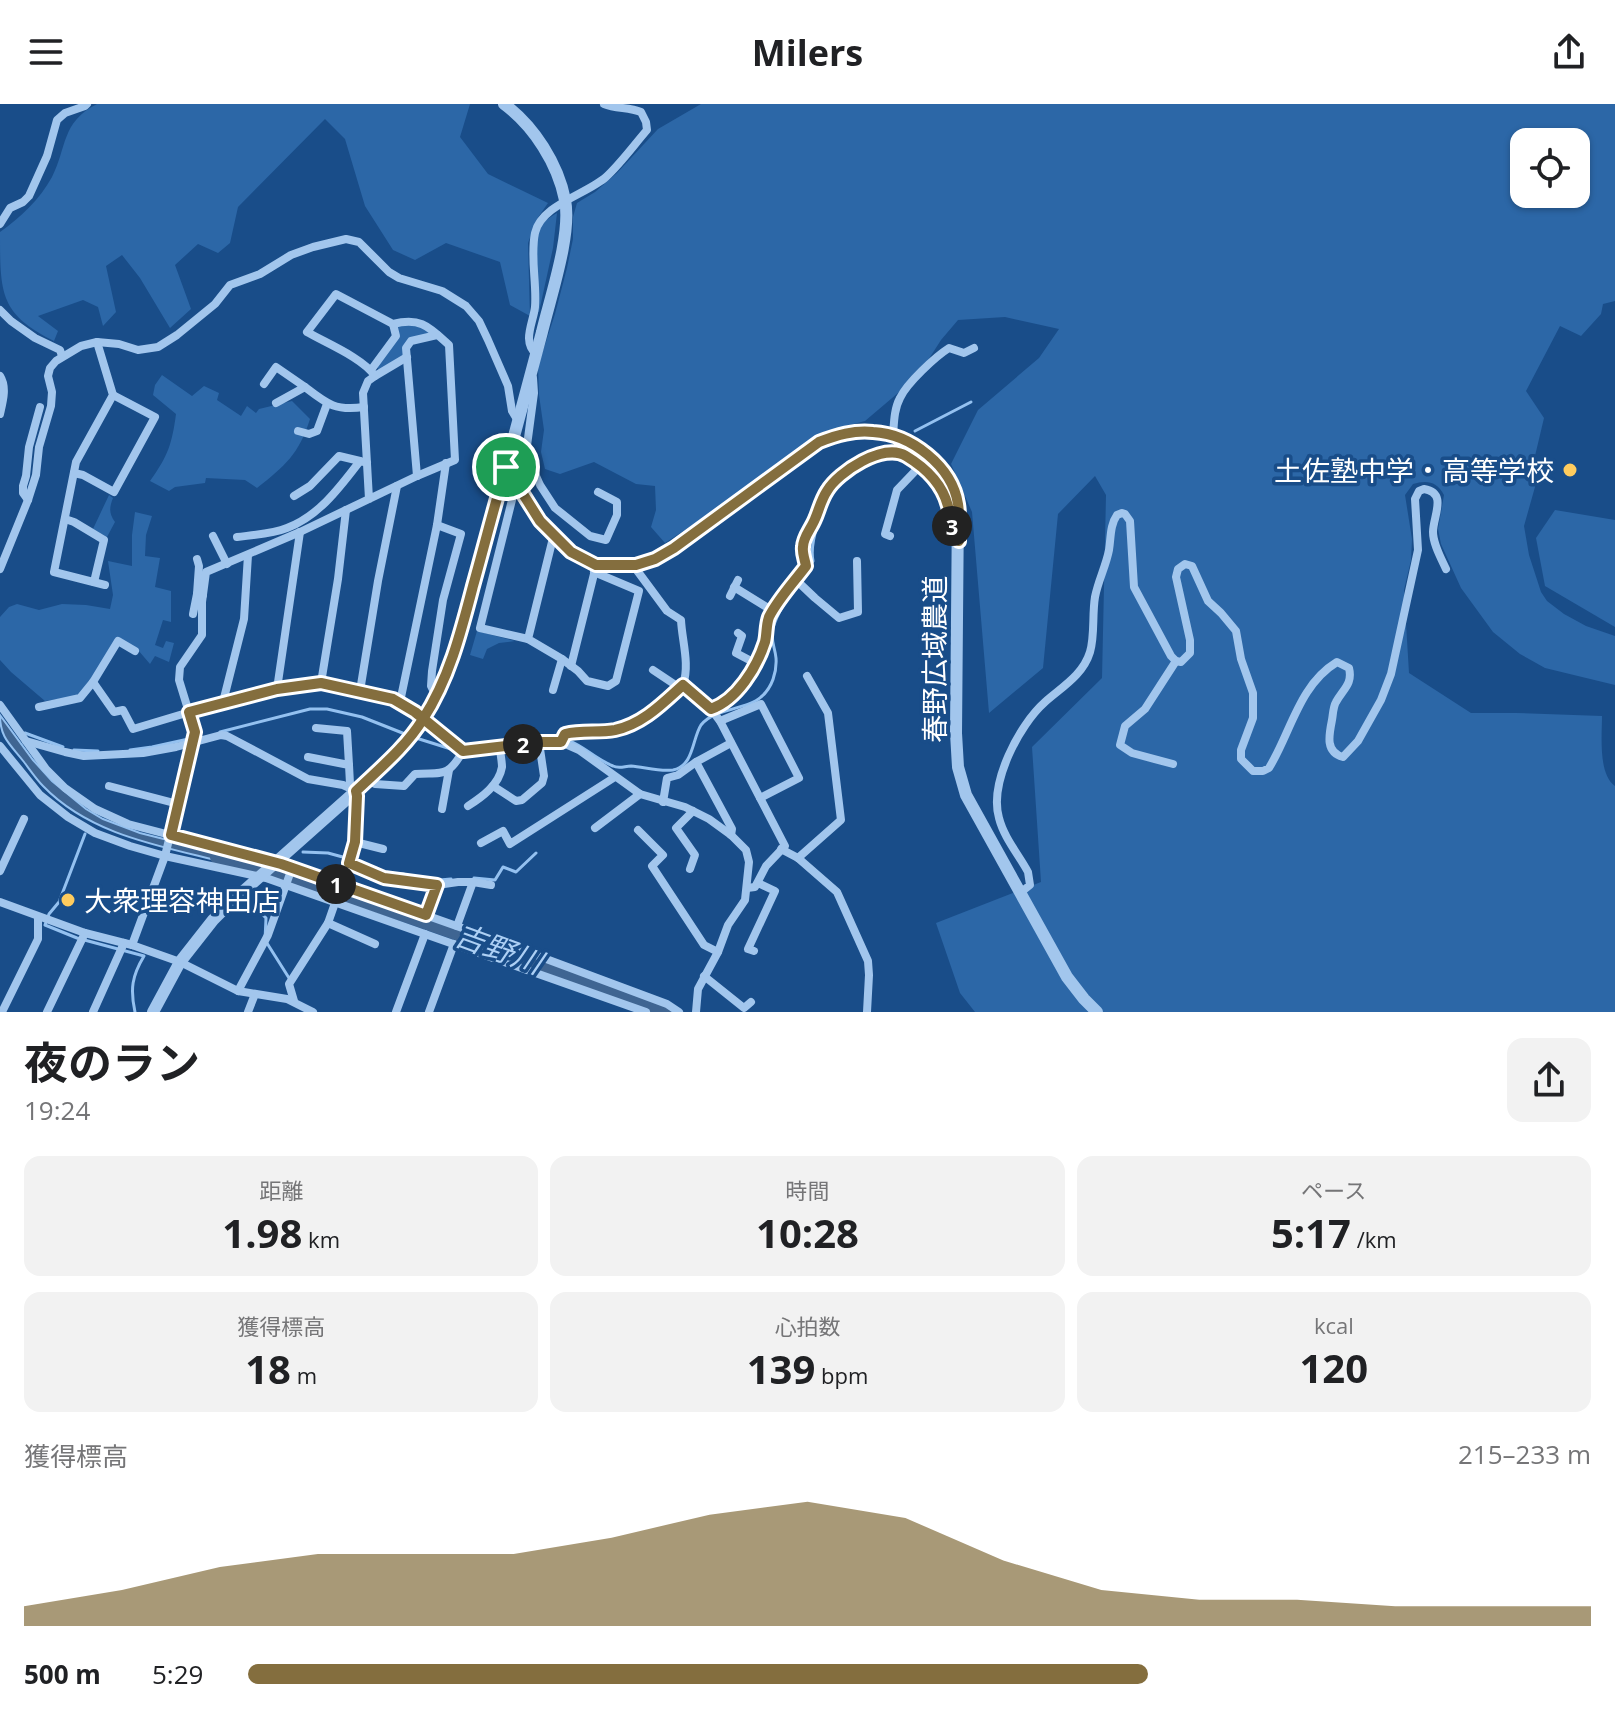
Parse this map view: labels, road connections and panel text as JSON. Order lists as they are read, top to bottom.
{
  "streets": {
    "street": ["春野広域農道"]
  },
  "water": ["吉野川"],
  "places": ["土佐塾中学・高等学校", "大衆理容神田店"],
  "page": {
    "header": "Milers",
    "pins": ["3", "2", "1"],
    "heading": ["夜のラン", "19:24"],
    "stats": [
      ["距離", "1.98 km"],
      ["時間", "10:28"],
      ["ペース", "5:17 /km"],
      ["獲得標高", "18 m"],
      ["心拍数", "139 bpm"],
      ["kcal", "120"]
    ],
    "chart": ["獲得標高", "215–233 m"],
    "list": [
      {
        "name": "500 m",
        "note": "5:29"
      }
    ]
  }
}
